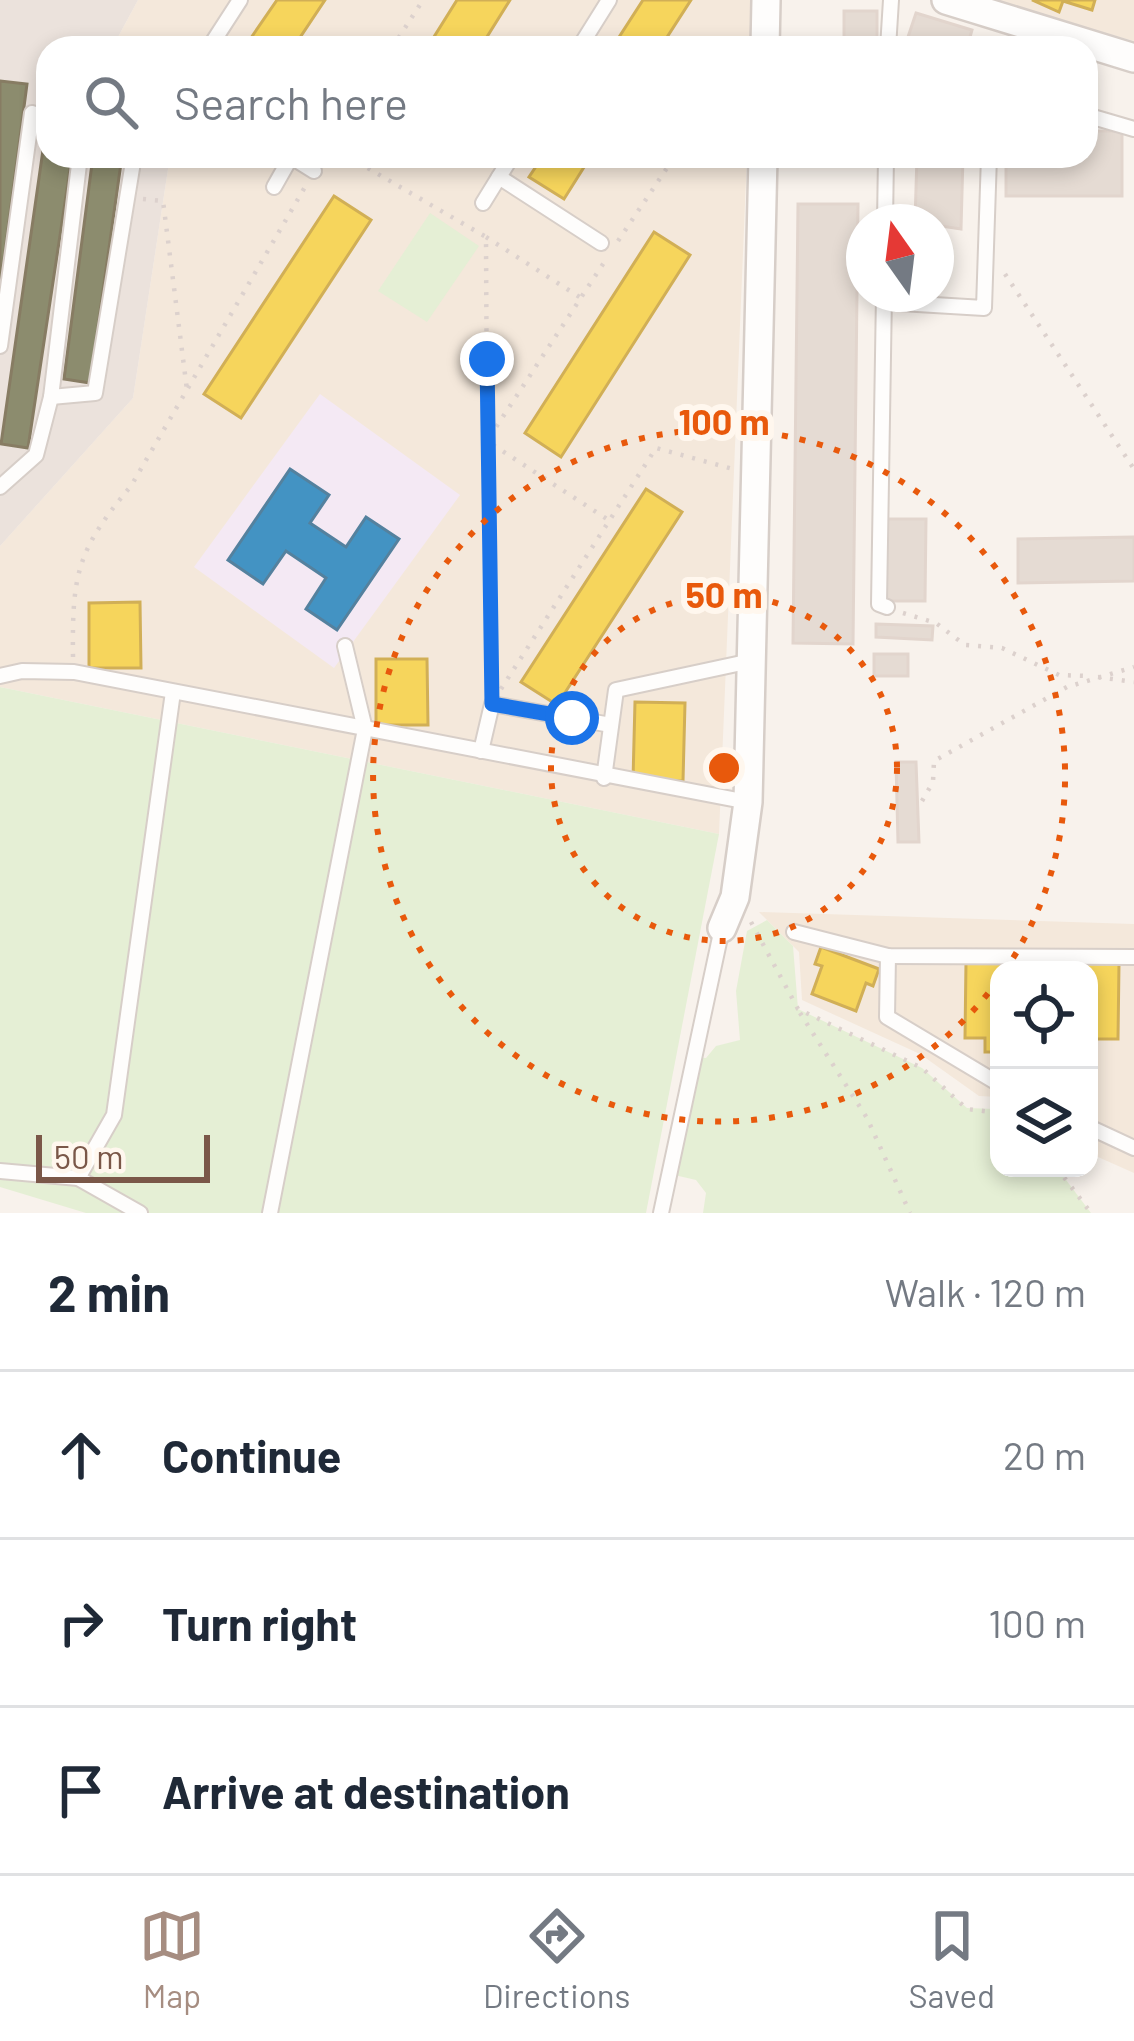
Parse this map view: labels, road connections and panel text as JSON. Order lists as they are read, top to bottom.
{
  "scale_bar": "50 m",
  "north": "top",
  "page": {
    "search": "Search here",
    "scale": "50 m",
    "heading": ["2 min", "Walk · 120 m"],
    "list": [
      ["Continue", "20 m"],
      ["Turn right", "100 m"],
      "Arrive at destination"
    ],
    "nav": ["Map", "Directions", "Saved"]
  },
  "rings": ["100 m", "50 m"]
}
